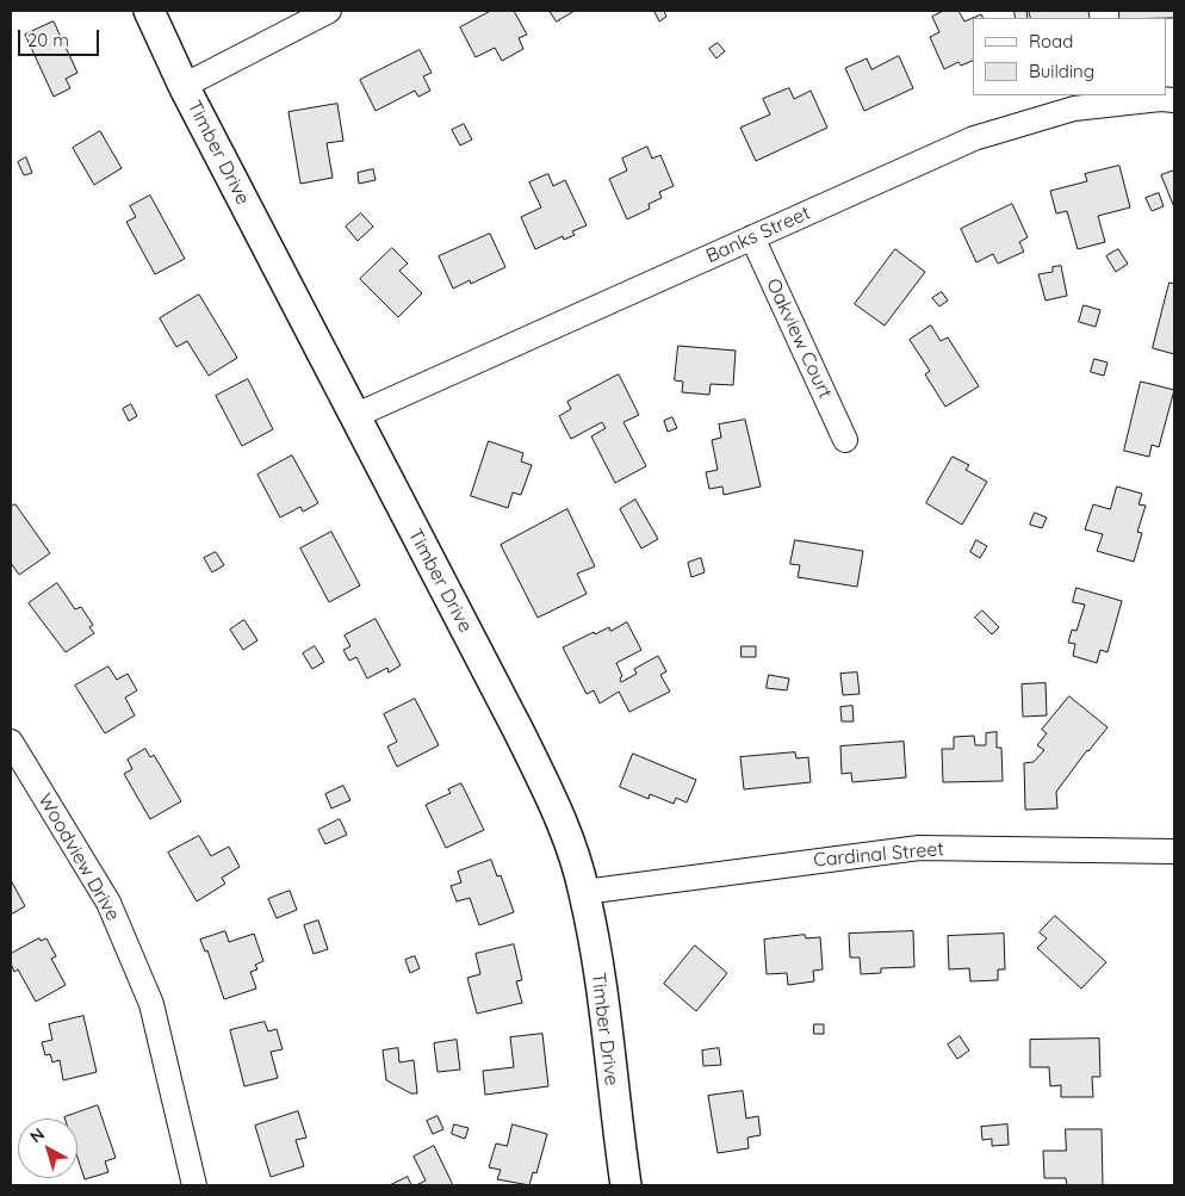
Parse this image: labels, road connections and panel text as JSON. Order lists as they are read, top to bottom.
{
  "streets": {
    "street": [
      "Timber Drive",
      "Banks Street",
      "Oakview Court",
      "Cardinal Street",
      "Woodview Drive"
    ]
  },
  "crossings": [
    ["Timber Drive", "Banks Street"],
    ["Timber Drive", "Cardinal Street"],
    ["Banks Street", "Oakview Court"]
  ],
  "legend": ["Road", "Building"],
  "scale_bar": "20 m",
  "north": "top left"
}
